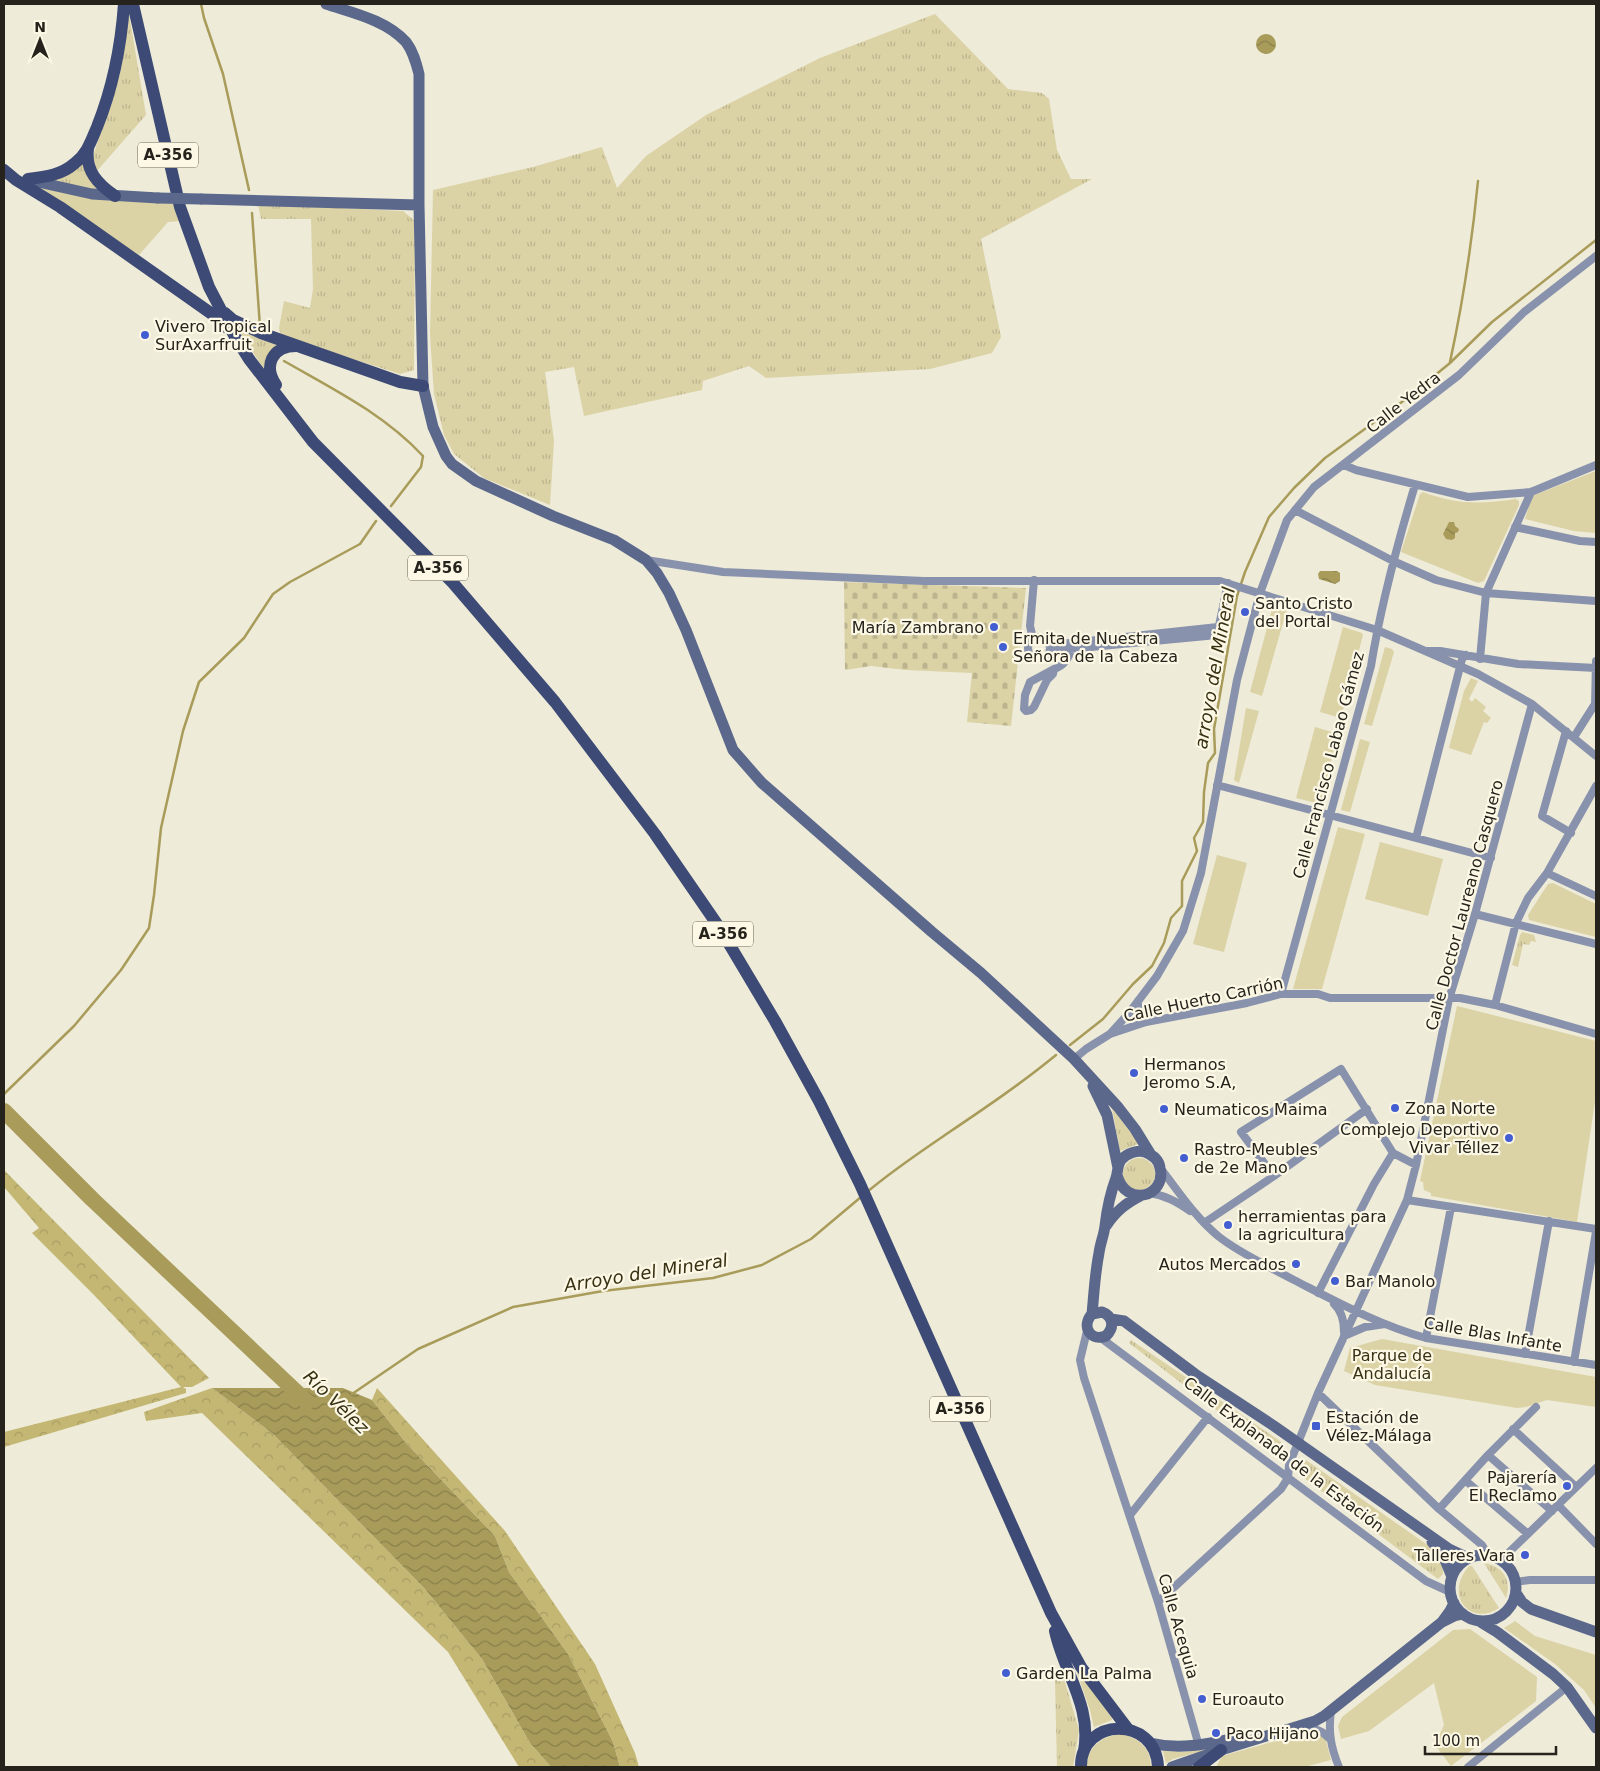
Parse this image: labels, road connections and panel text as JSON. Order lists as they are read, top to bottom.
{
  "streets": {
    "main road": ["A-356"],
    "street": [
      "Calle Yedra",
      "Calle Francisco Labao Gámez",
      "Calle Doctor Laureano Casquero",
      "Calle Huerto Carrión",
      "Calle Blas Infante",
      "Calle Explanada de la Estación",
      "Calle Acequia"
    ]
  },
  "crossings": [
    ["Calle Yedra", "Calle Huerto Carrión"],
    ["Calle Francisco Labao Gámez", "Calle Huerto Carrión"],
    ["Calle Doctor Laureano Casquero", "Calle Huerto Carrión"],
    ["Calle Doctor Laureano Casquero", "Calle Blas Infante"],
    ["Calle Doctor Laureano Casquero", "Calle Explanada de la Estación"],
    ["Calle Explanada de la Estación", "Calle Acequia"]
  ],
  "water": ["arroyo del Mineral", "Arroyo del Mineral", "Río Vélez"],
  "parks": ["Parque de Andalucía"],
  "places": {
    "other": [
      "Vivero Tropical SurAxarfruit",
      "Santo Cristo del Portal",
      "María Zambrano",
      "Ermita de Nuestra Señora de la Cabeza",
      "Hermanos Jeromo S.A,",
      "Zona Norte",
      "Neumaticos Maima",
      "Complejo Deportivo Vivar Téllez",
      "Rastro-Meubles de 2e Mano",
      "herramientas para la agricultura",
      "Autos Mercados",
      "Bar Manolo",
      "Pajarería El Reclamo",
      "Talleres Vara",
      "Garden La Palma",
      "Euroauto",
      "Paco Hijano"
    ],
    "transit": ["Estación de Vélez-Málaga"]
  },
  "scale_bar": "100 m",
  "north": "top"
}
